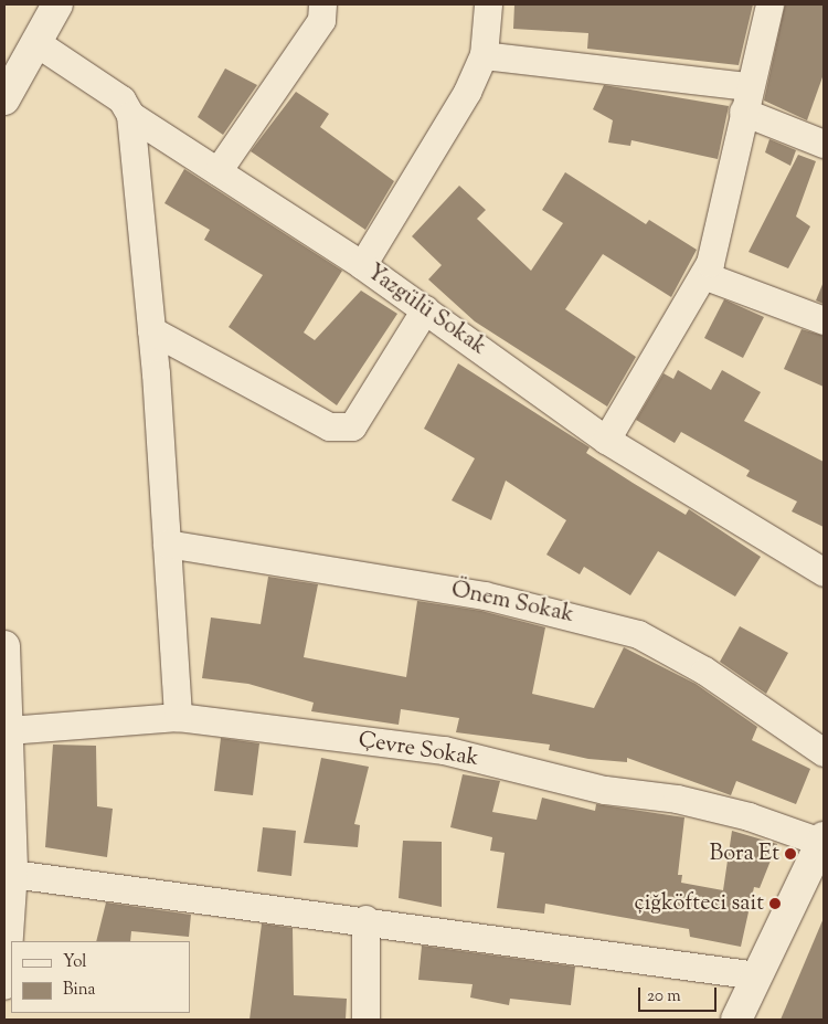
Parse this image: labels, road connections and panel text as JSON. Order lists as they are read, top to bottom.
{
  "streets": {
    "street": ["Yazgülü Sokak", "Önem Sokak", "Çevre Sokak"]
  },
  "places": ["Bora Et", "çiğköfteci sait"],
  "legend": ["Yol", "Bina"],
  "scale_bar": "20 m"
}
